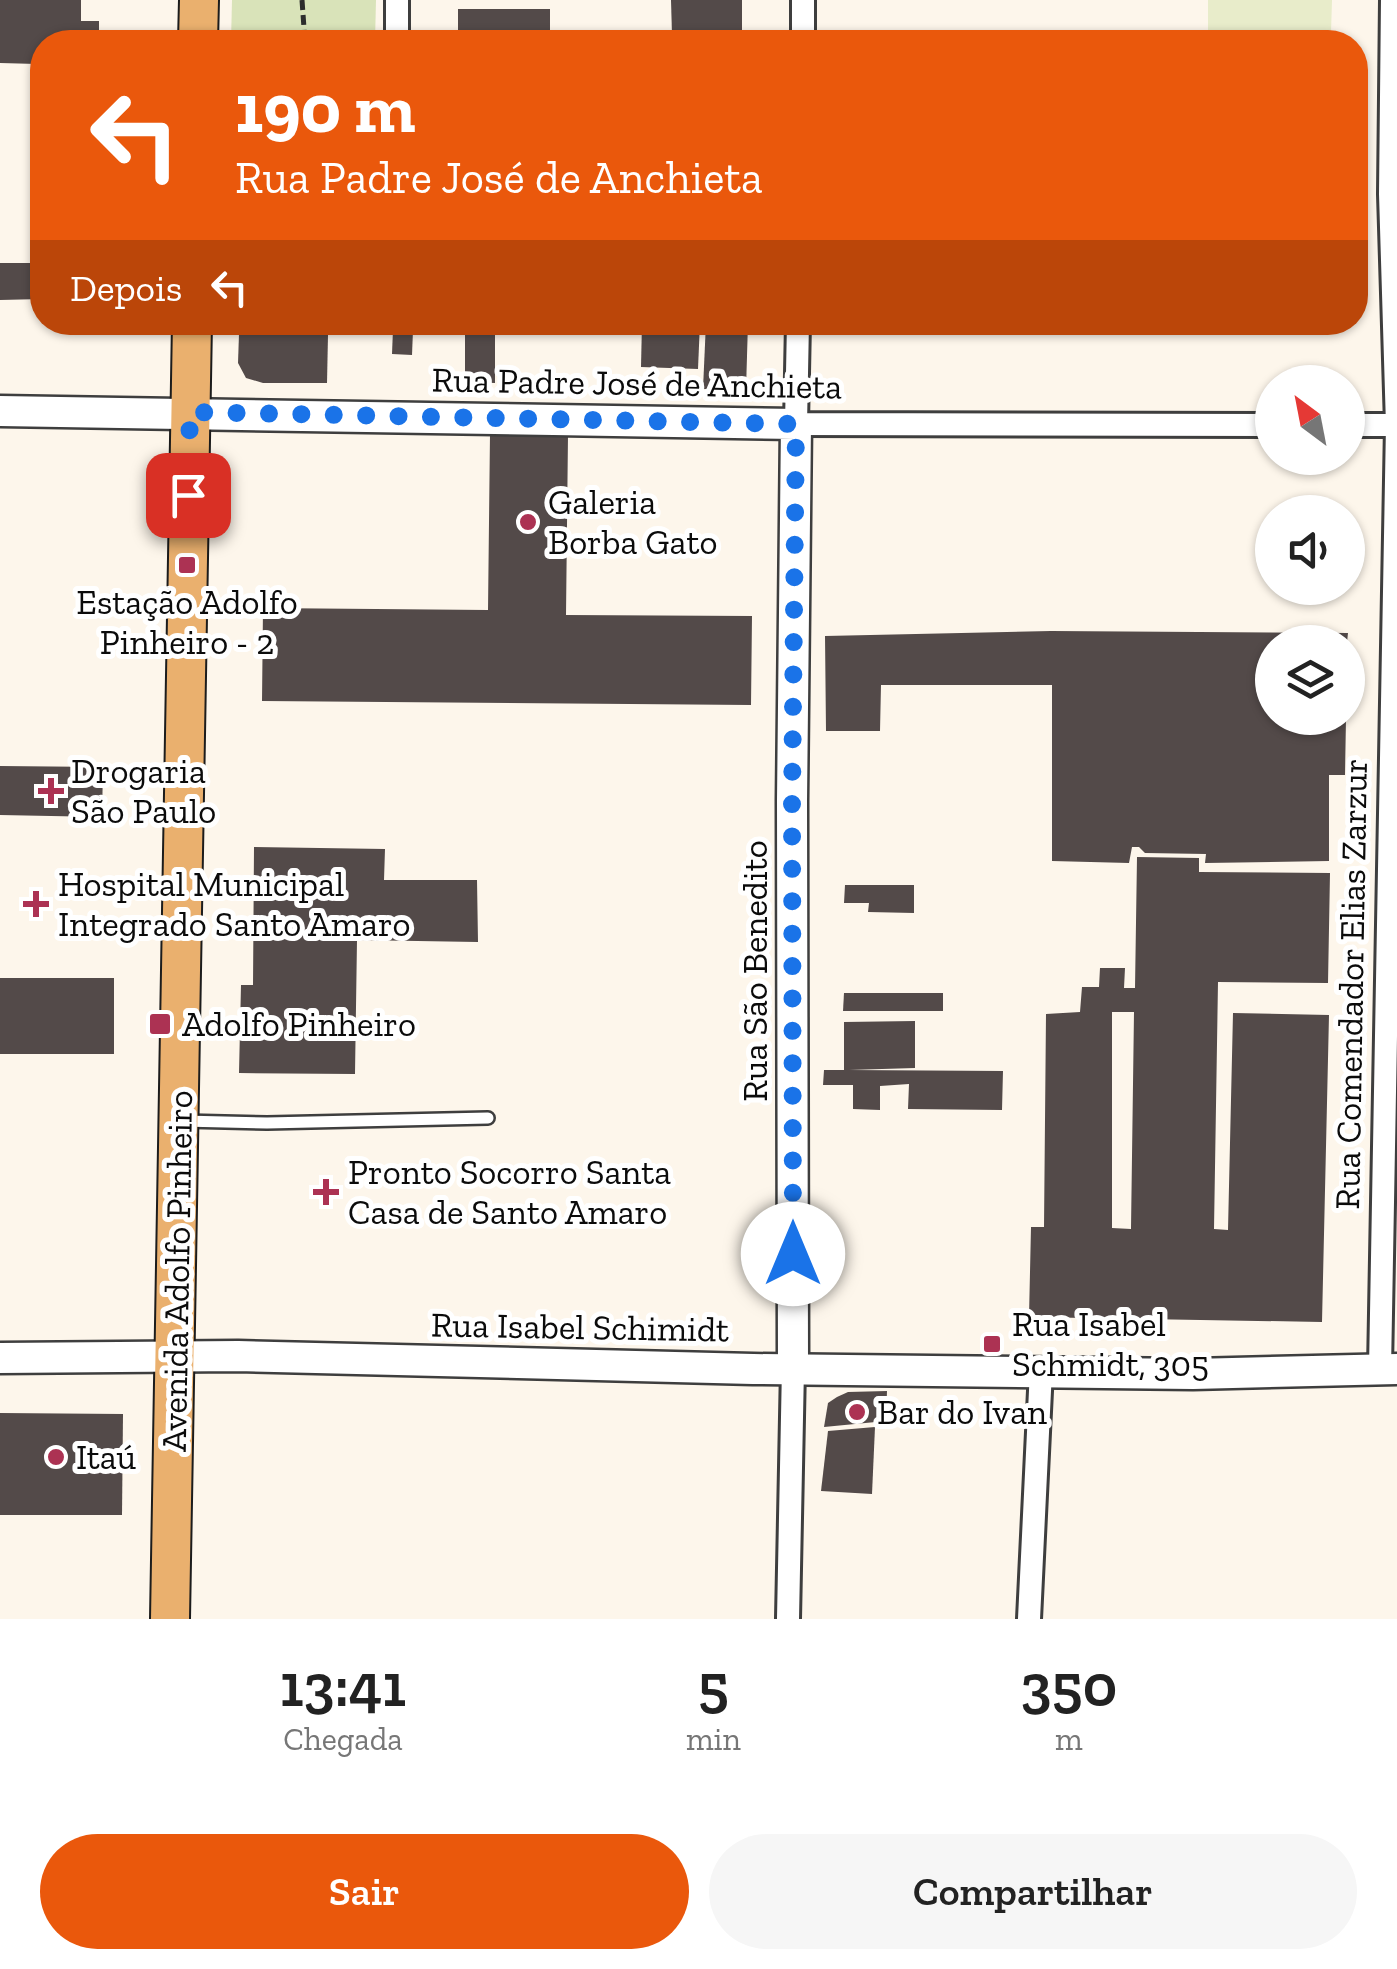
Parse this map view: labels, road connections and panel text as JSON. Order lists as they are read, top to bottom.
{
  "streets": {
    "main road": ["Avenida Adolfo Pinheiro"],
    "street": [
      "Rua Padre José de Anchieta",
      "Rua São Benedito",
      "Rua Comendador Elias Zarzur",
      "Rua Isabel Schimidt"
    ]
  },
  "crossings": [
    ["Rua Padre José de Anchieta", "Rua São Benedito"],
    ["Rua Padre José de Anchieta", "Avenida Adolfo Pinheiro"],
    ["Rua São Benedito", "Rua Isabel Schimidt"],
    ["Rua Comendador Elias Zarzur", "Rua Isabel Schimidt"],
    ["Avenida Adolfo Pinheiro", "Rua Isabel Schimidt"]
  ],
  "places": {
    "other": ["Galeria Borba Gato", "Bar do Ivan", "Itaú"],
    "transit": ["Estação Adolfo Pinheiro - 2", "Adolfo Pinheiro", "Rua Isabel Schmidt, 305"],
    "health": ["Drogaria São Paulo", "Hospital Municipal Integrado Santo Amaro", "Pronto Socorro Santa Casa de Santo Amaro"]
  },
  "north": "top left",
  "page": {
    "turn": ["190 m", "Rua Padre José de Anchieta"],
    "then": "Depois",
    "eta": [
      "13:41",
      "Chegada",
      "5",
      "min",
      "350",
      "m"
    ],
    "buttons": ["Sair", "Compartilhar"]
  }
}
